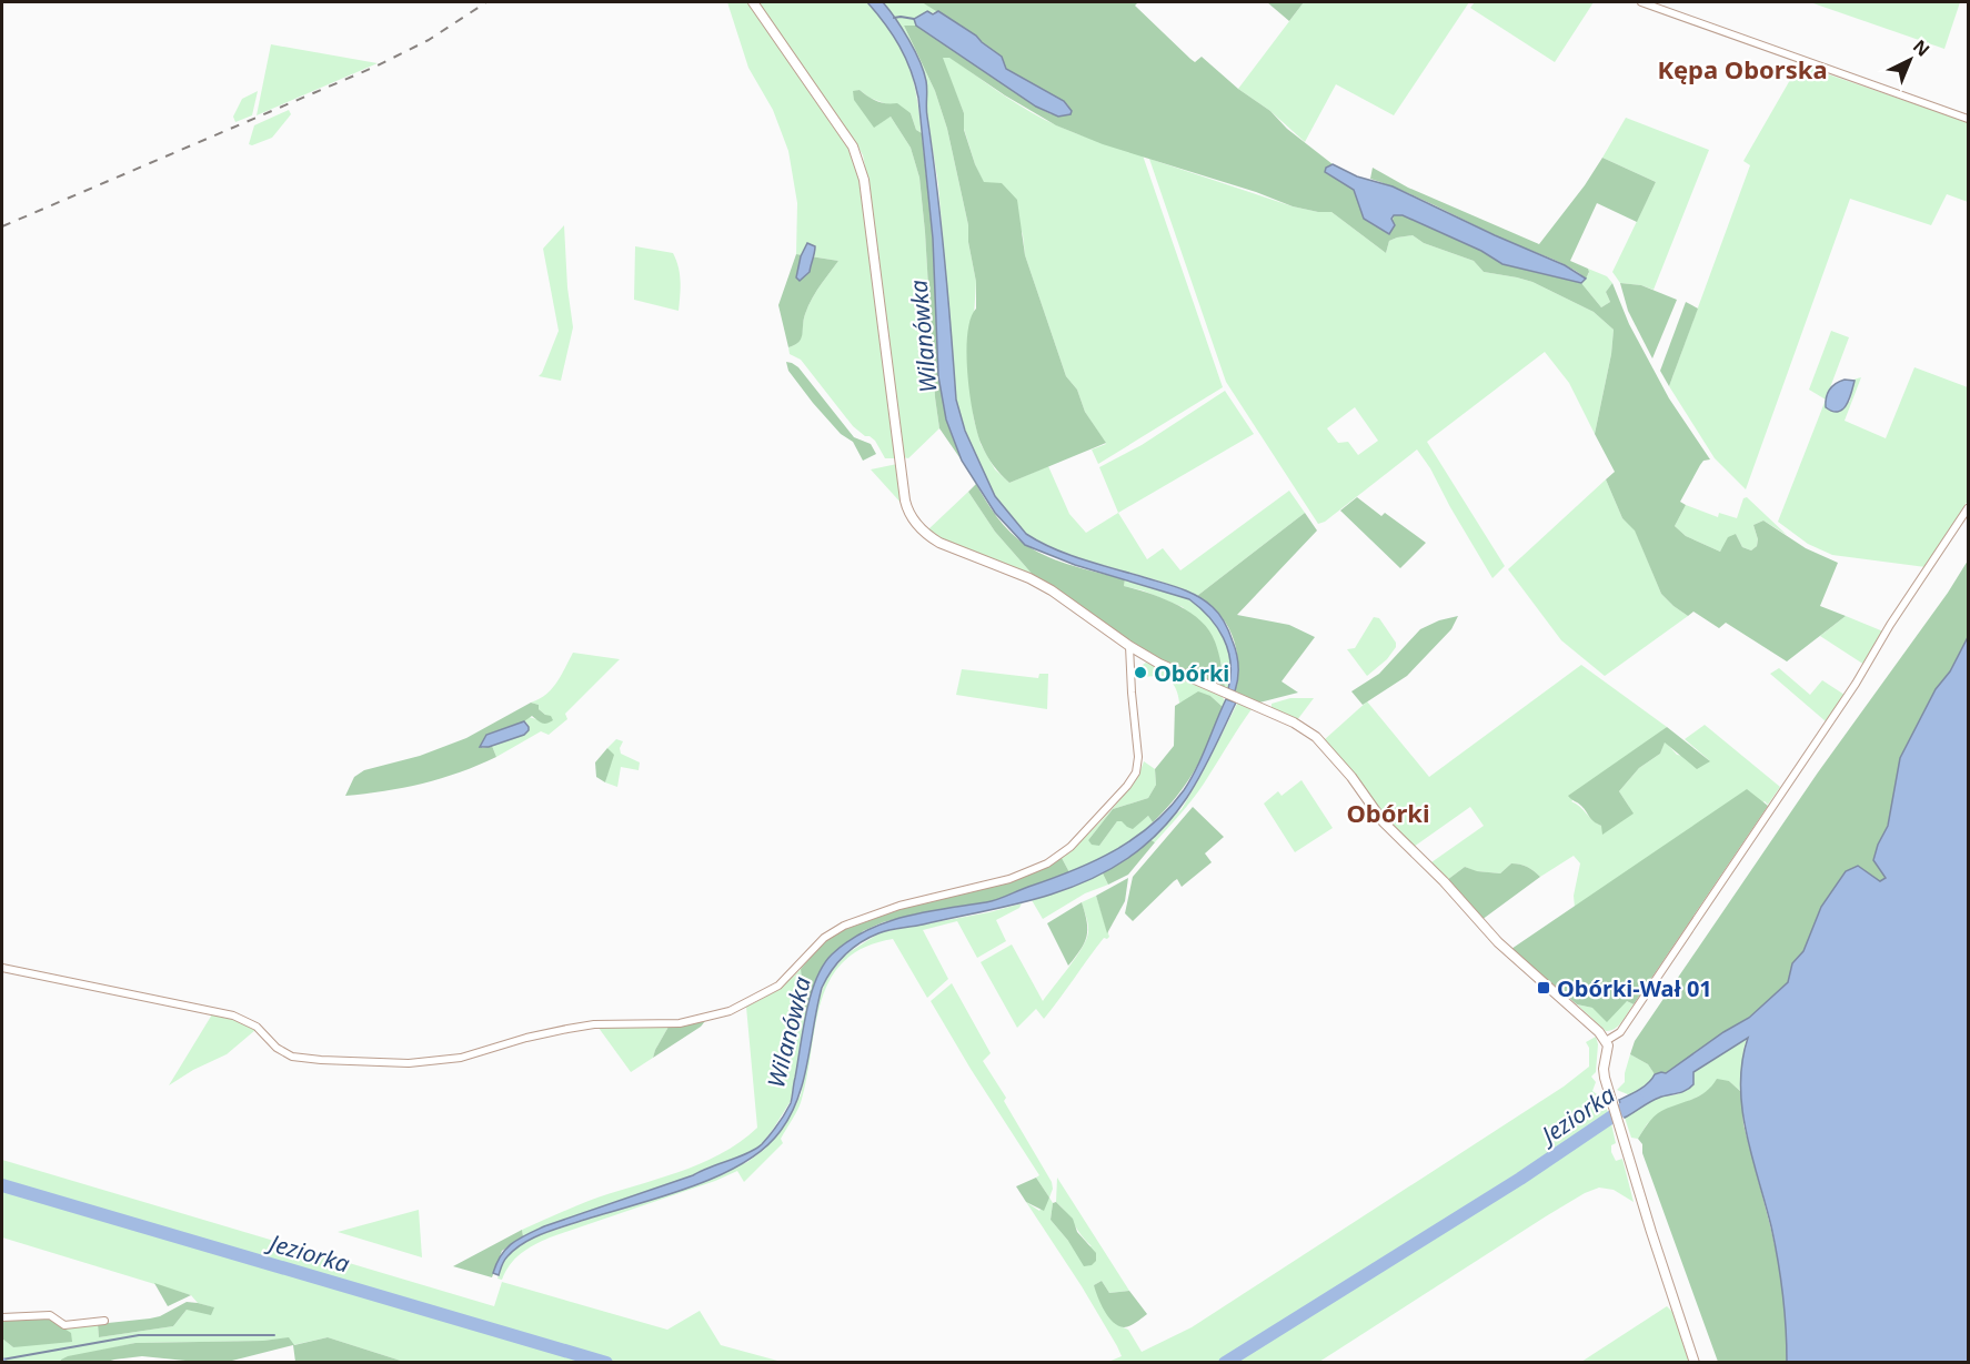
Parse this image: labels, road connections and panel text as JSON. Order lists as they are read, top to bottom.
{
  "districts": ["Kępa Oborska", "Obórki"],
  "water": ["Wilanówka", "Jeziorka"],
  "places": {
    "other": ["Obórki"],
    "transit": ["Obórki-Wał 01"]
  },
  "north": "top right"
}
